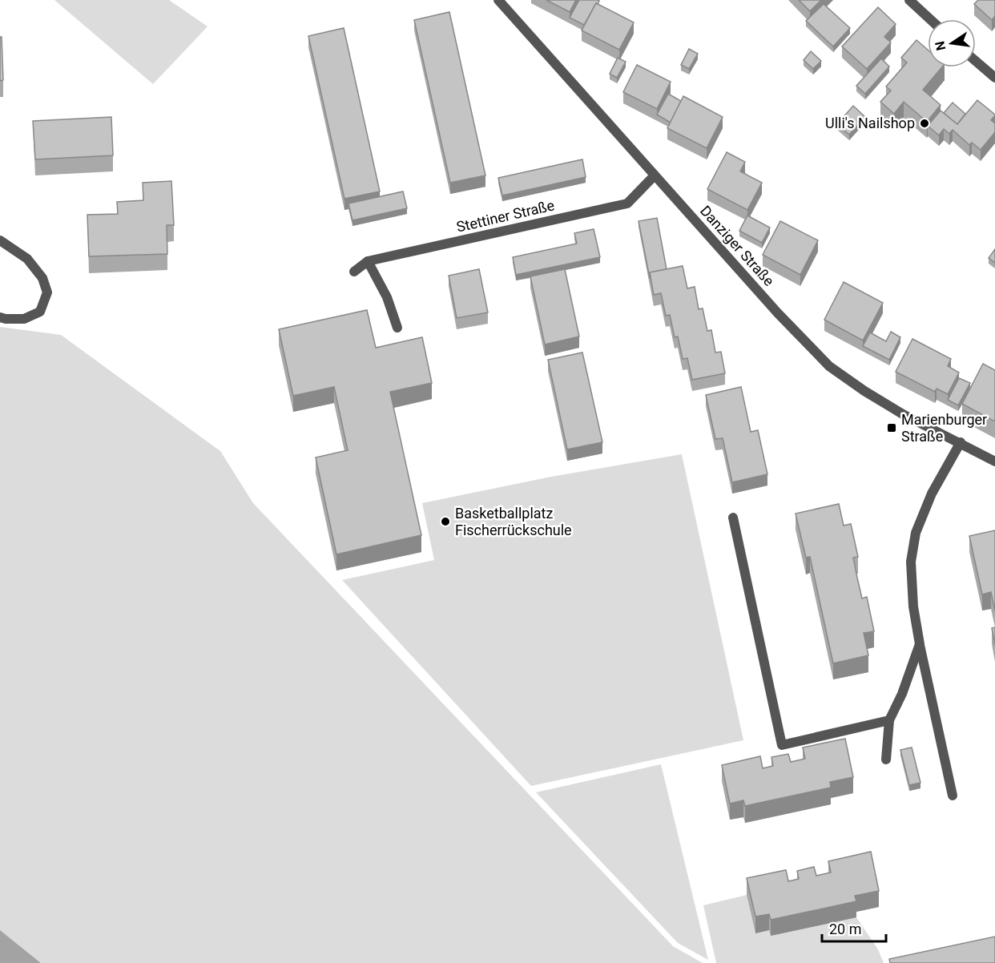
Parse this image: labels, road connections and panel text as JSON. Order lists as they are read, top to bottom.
{
  "streets": {
    "street": ["Stettiner Straße", "Danziger Straße"]
  },
  "crossings": [
    ["Stettiner Straße", "Danziger Straße"]
  ],
  "places": {
    "other": ["Ulli's Nailshop", "Basketballplatz Fischerrückschule"],
    "transit": ["Marienburger Straße"]
  },
  "scale_bar": "20 m",
  "north": "left"
}
